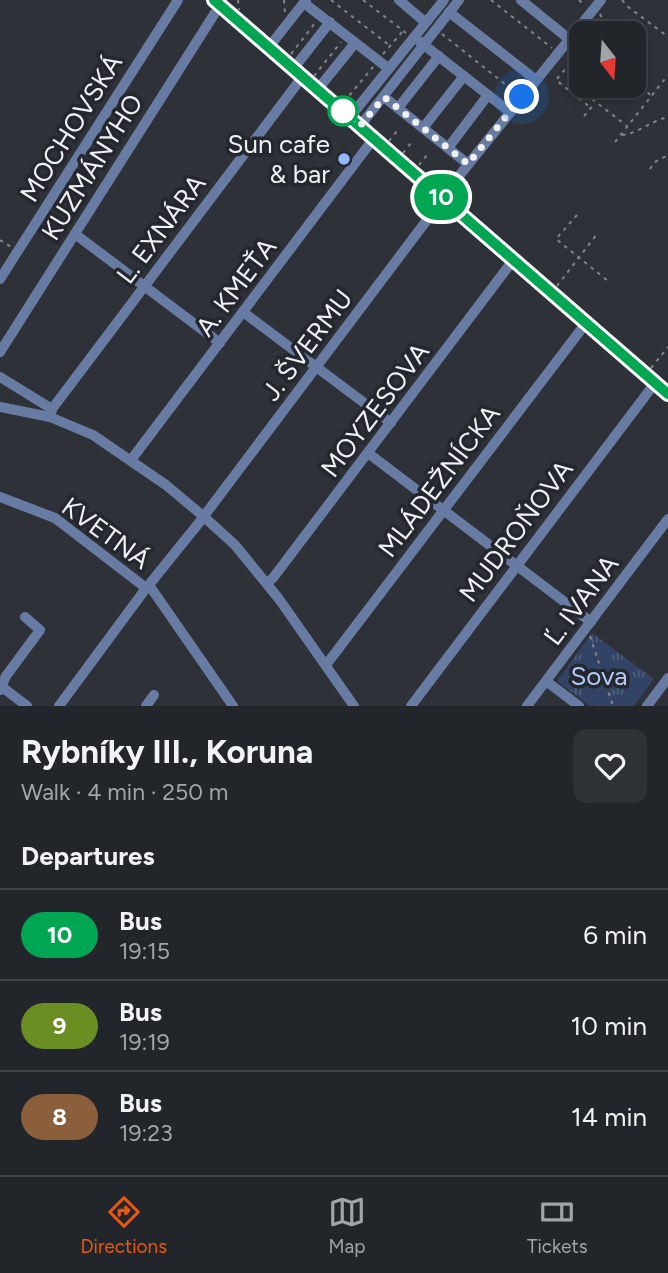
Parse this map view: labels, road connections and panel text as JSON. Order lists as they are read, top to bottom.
{
  "streets": {
    "street": [
      "MOCHOVSKÁ",
      "KUZMÁNYHO",
      "L. EXNÁRA",
      "A. KMEŤA",
      "J. ŠVERMU",
      "MOYZESOVA",
      "MLÁDEŽNÍCKA",
      "MUDROŇOVA",
      "KVETNÁ",
      "Ľ. IVANA"
    ]
  },
  "crossings": [
    ["J. ŠVERMU", "KVETNÁ"]
  ],
  "parks": ["Sova"],
  "places": ["Sun cafe & bar"],
  "lines": ["bus line 10"],
  "north": "bottom",
  "page": {
    "on_map": "10",
    "heading": [
      ["Rybníky III., Koruna", "Walk · 4 min · 250 m"],
      "Departures"
    ],
    "list": [
      {
        "mark": "10",
        "name": "Bus",
        "note": "19:15",
        "value": "6 min"
      },
      {
        "mark": "9",
        "name": "Bus",
        "note": "19:19",
        "value": "10 min"
      },
      {
        "mark": "8",
        "name": "Bus",
        "note": "19:23",
        "value": "14 min"
      }
    ],
    "tabs": ["Directions", "Map", "Tickets"]
  }
}
